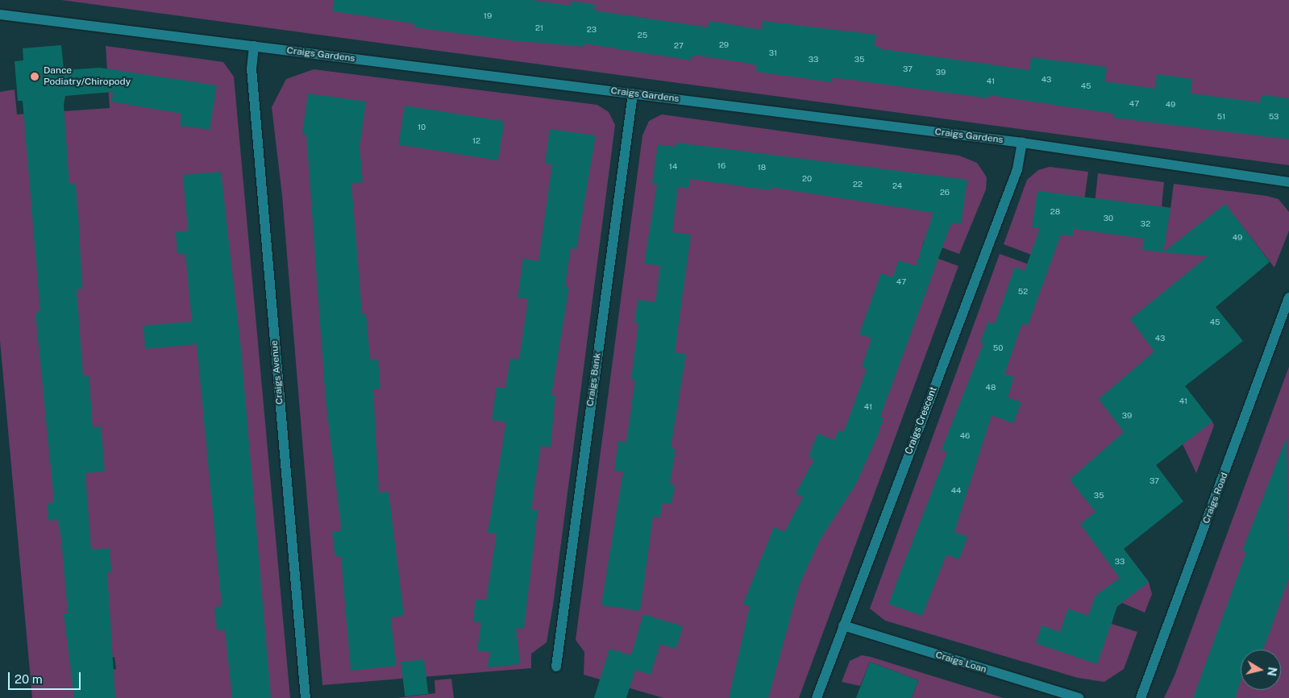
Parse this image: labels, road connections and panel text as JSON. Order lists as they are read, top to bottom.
{
  "streets": {
    "street": [
      "Craigs Gardens",
      "Craigs Avenue",
      "Craigs Bank",
      "Craigs Crescent",
      "Craigs Road",
      "Craigs Loan"
    ]
  },
  "crossings": [
    ["Craigs Gardens", "Craigs Avenue"],
    ["Craigs Gardens", "Craigs Bank"],
    ["Craigs Gardens", "Craigs Crescent"],
    ["Craigs Crescent", "Craigs Loan"]
  ],
  "places": ["Dance Podiatry/Chiropody"],
  "house_numbers": [
    "19",
    "21",
    "23",
    "25",
    "29",
    "27",
    "31",
    "33",
    "35",
    "37",
    "39",
    "43",
    "41",
    "45",
    "47",
    "49",
    "51",
    "53",
    "10",
    "12",
    "16",
    "14",
    "18",
    "20",
    "22",
    "24",
    "26",
    "28",
    "30",
    "32",
    "49",
    "47",
    "52",
    "45",
    "43",
    "50",
    "48",
    "41",
    "41",
    "39",
    "46",
    "37",
    "44",
    "35",
    "33"
  ],
  "scale_bar": "20 m",
  "north": "right"
}
